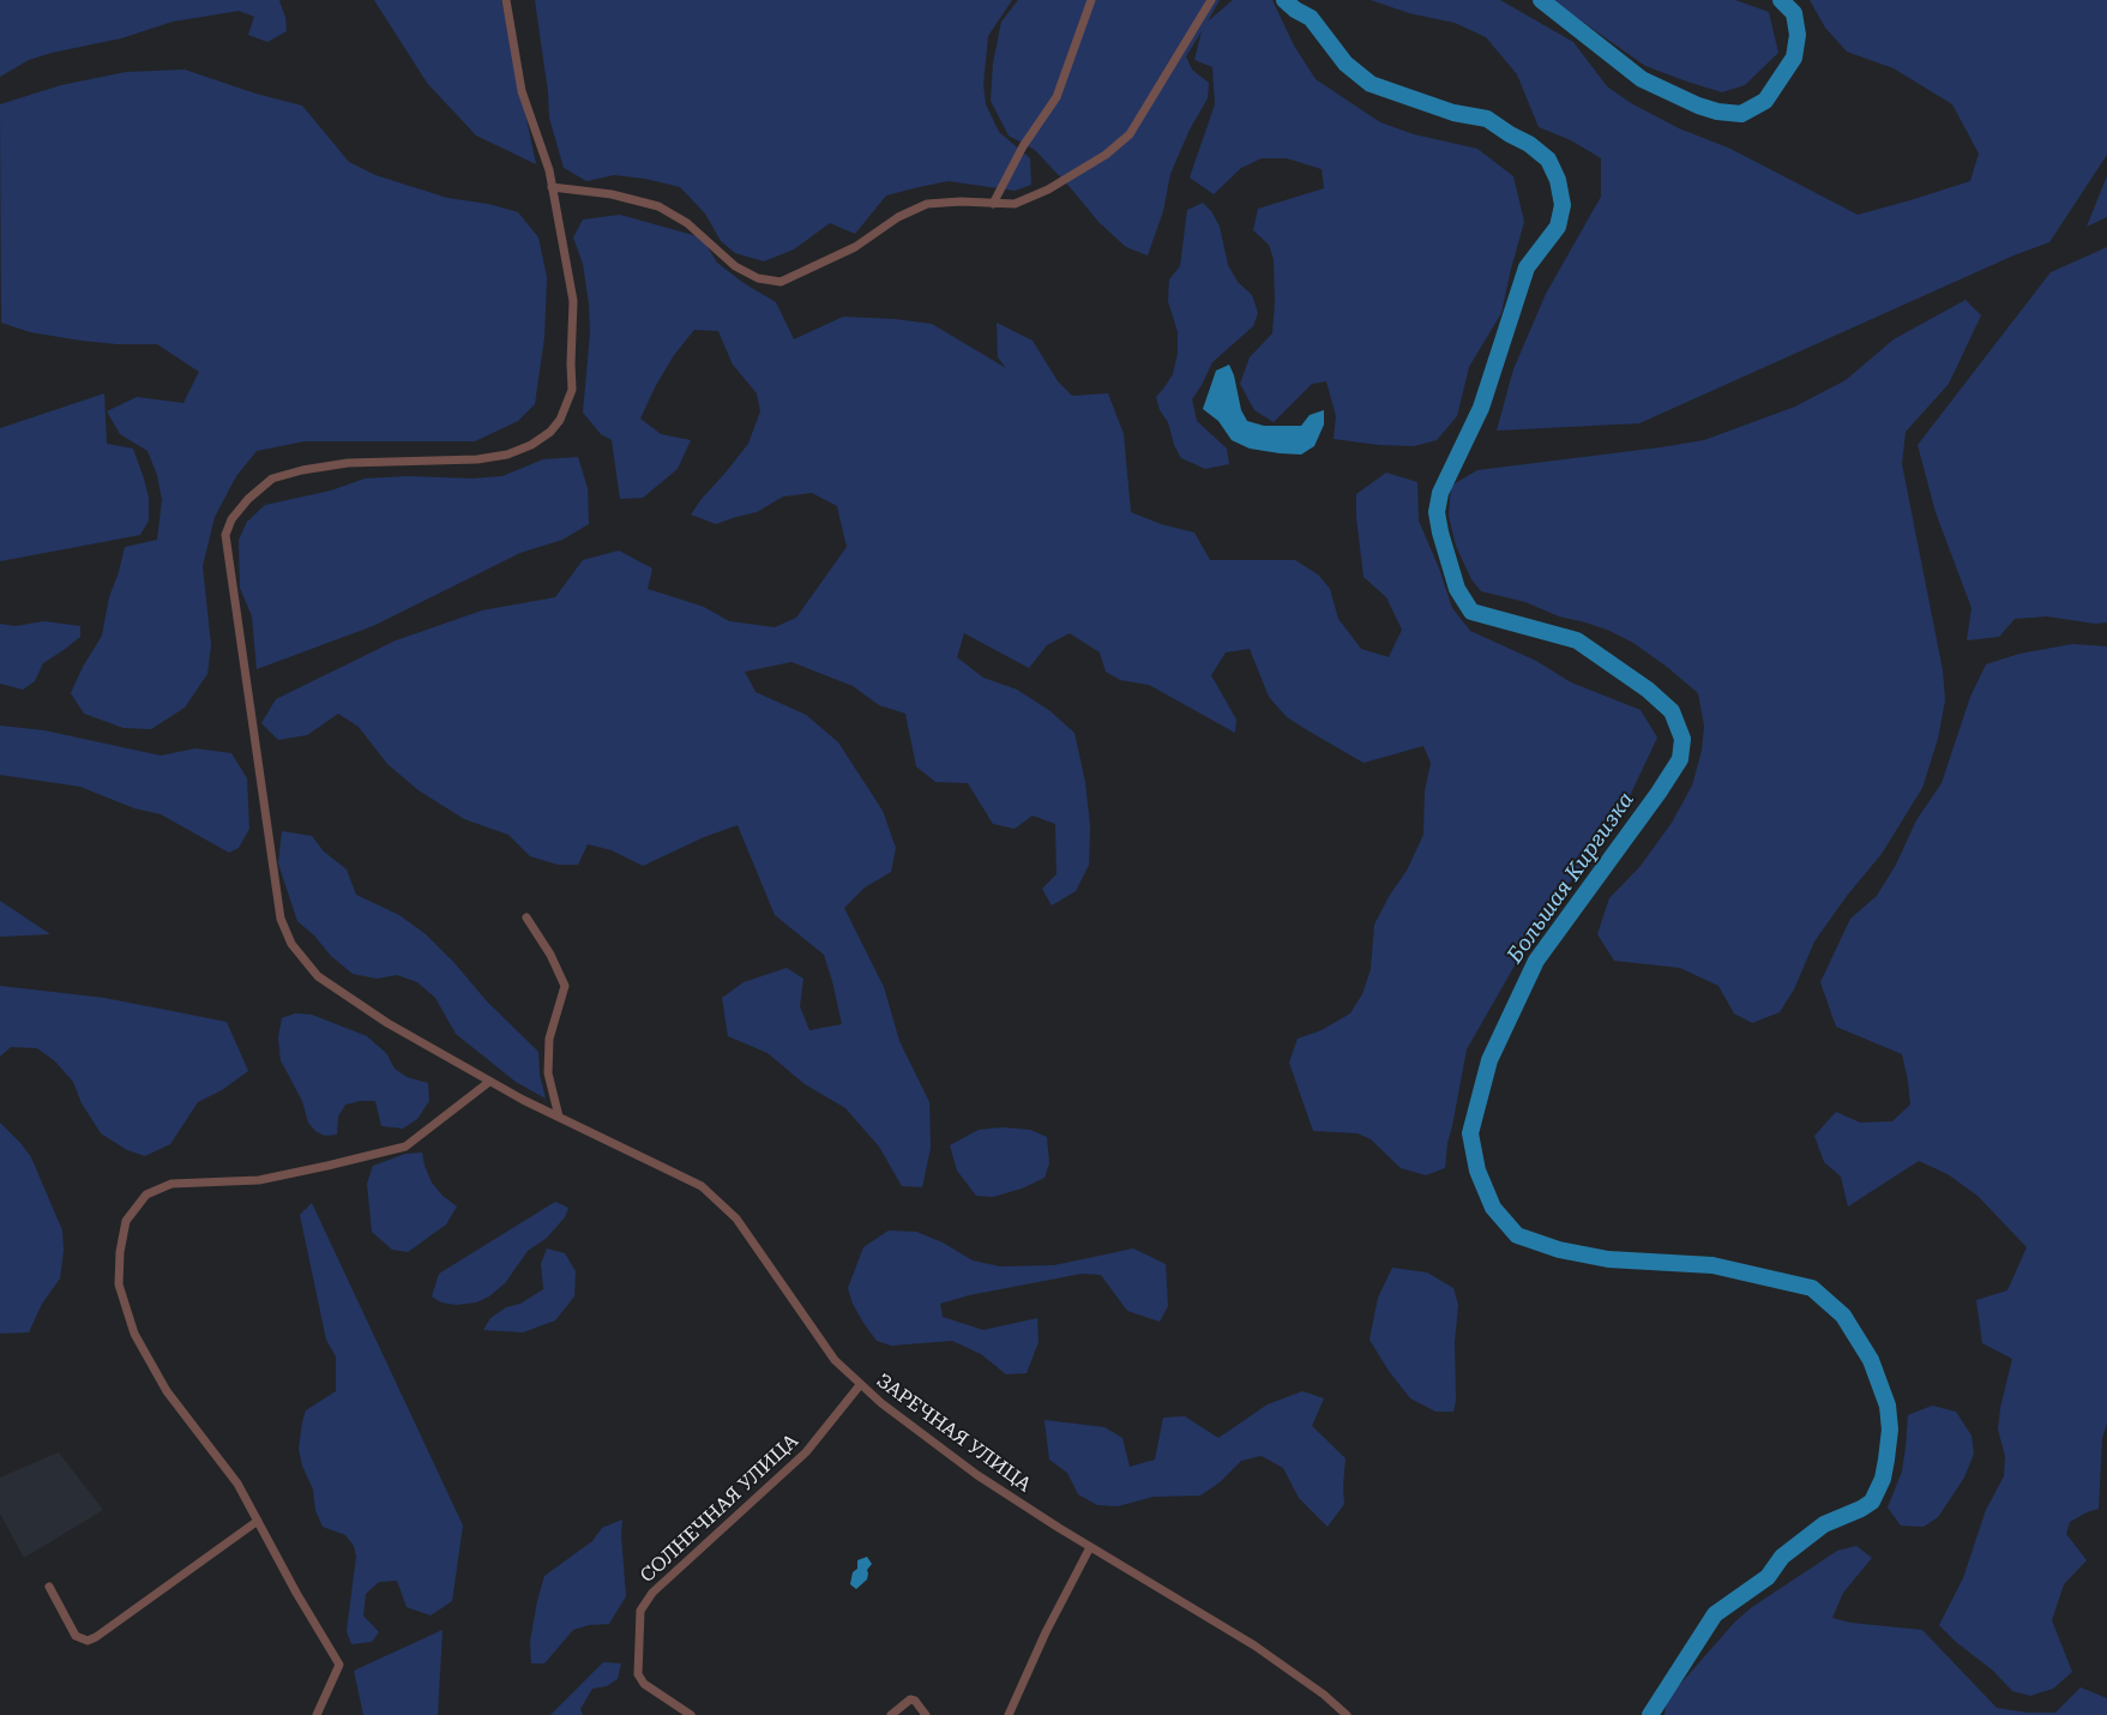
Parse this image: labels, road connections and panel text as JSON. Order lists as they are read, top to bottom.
{
  "streets": {
    "street": ["ЗАРЕЧНАЯ УЛИЦА", "СОЛНЕЧНАЯ УЛИЦА"]
  },
  "crossings": [
    ["ЗАРЕЧНАЯ УЛИЦА", "СОЛНЕЧНАЯ УЛИЦА"]
  ],
  "water": ["Большая Киргизка"]
}
